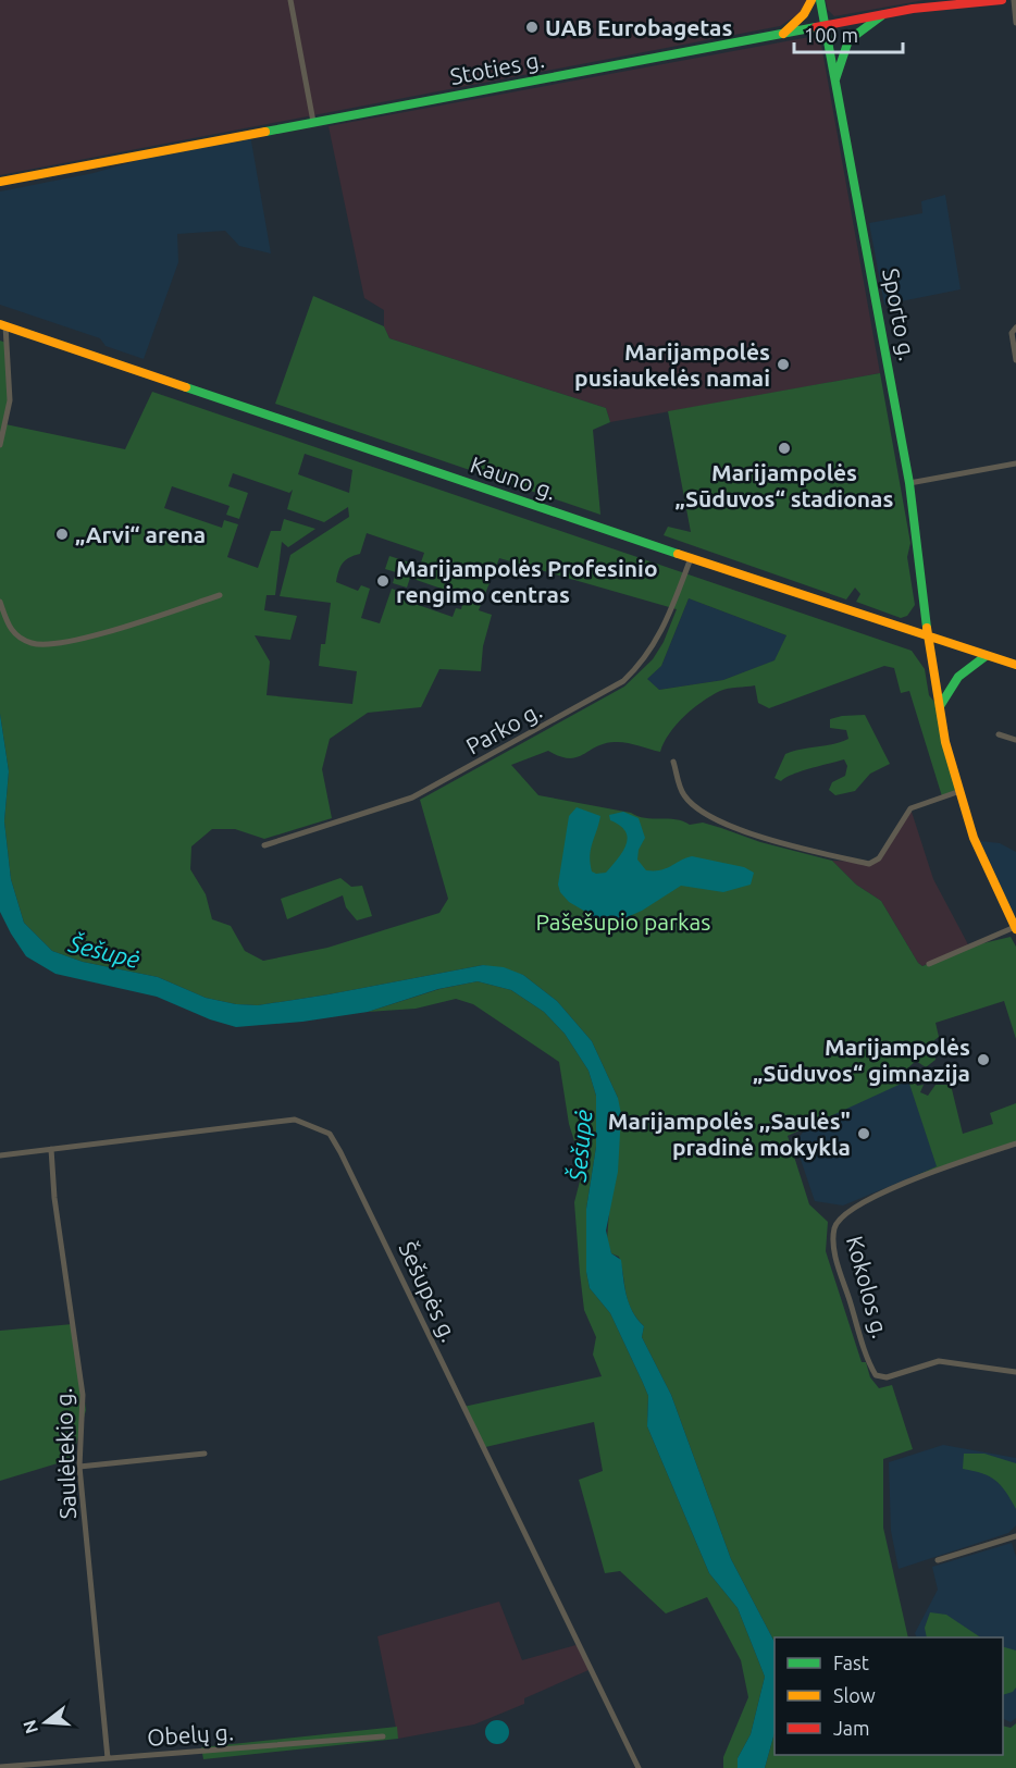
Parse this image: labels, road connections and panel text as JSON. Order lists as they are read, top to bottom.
{
  "streets": {
    "main road": ["Stoties g.", "Sporto g.", "Kauno g."],
    "street": [
      "Parko g.",
      "Kokolos g.",
      "Šešupės g.",
      "Saulėtekio g.",
      "Obelų g."
    ]
  },
  "crossings": [
    ["Stoties g.", "Sporto g."],
    ["Sporto g.", "Kauno g."],
    ["Kauno g.", "Parko g."],
    ["Šešupės g.", "Saulėtekio g."],
    ["Saulėtekio g.", "Obelų g."]
  ],
  "water": ["Šešupė"],
  "parks": ["Pašešupio parkas"],
  "places": [
    "UAB Eurobagetas",
    "Marijampolės pusiaukelės namai",
    "Marijampolės „Sūduvos“ stadionas",
    "„Arvi“ arena",
    "Marijampolės Profesinio rengimo centras",
    "Marijampolės „Sūduvos“ gimnazija",
    "Marijampolės ,,Saulės\" pradinė mokykla"
  ],
  "legend": ["Fast", "Slow", "Jam"],
  "scale_bar": "100 m",
  "north": "left"
}
